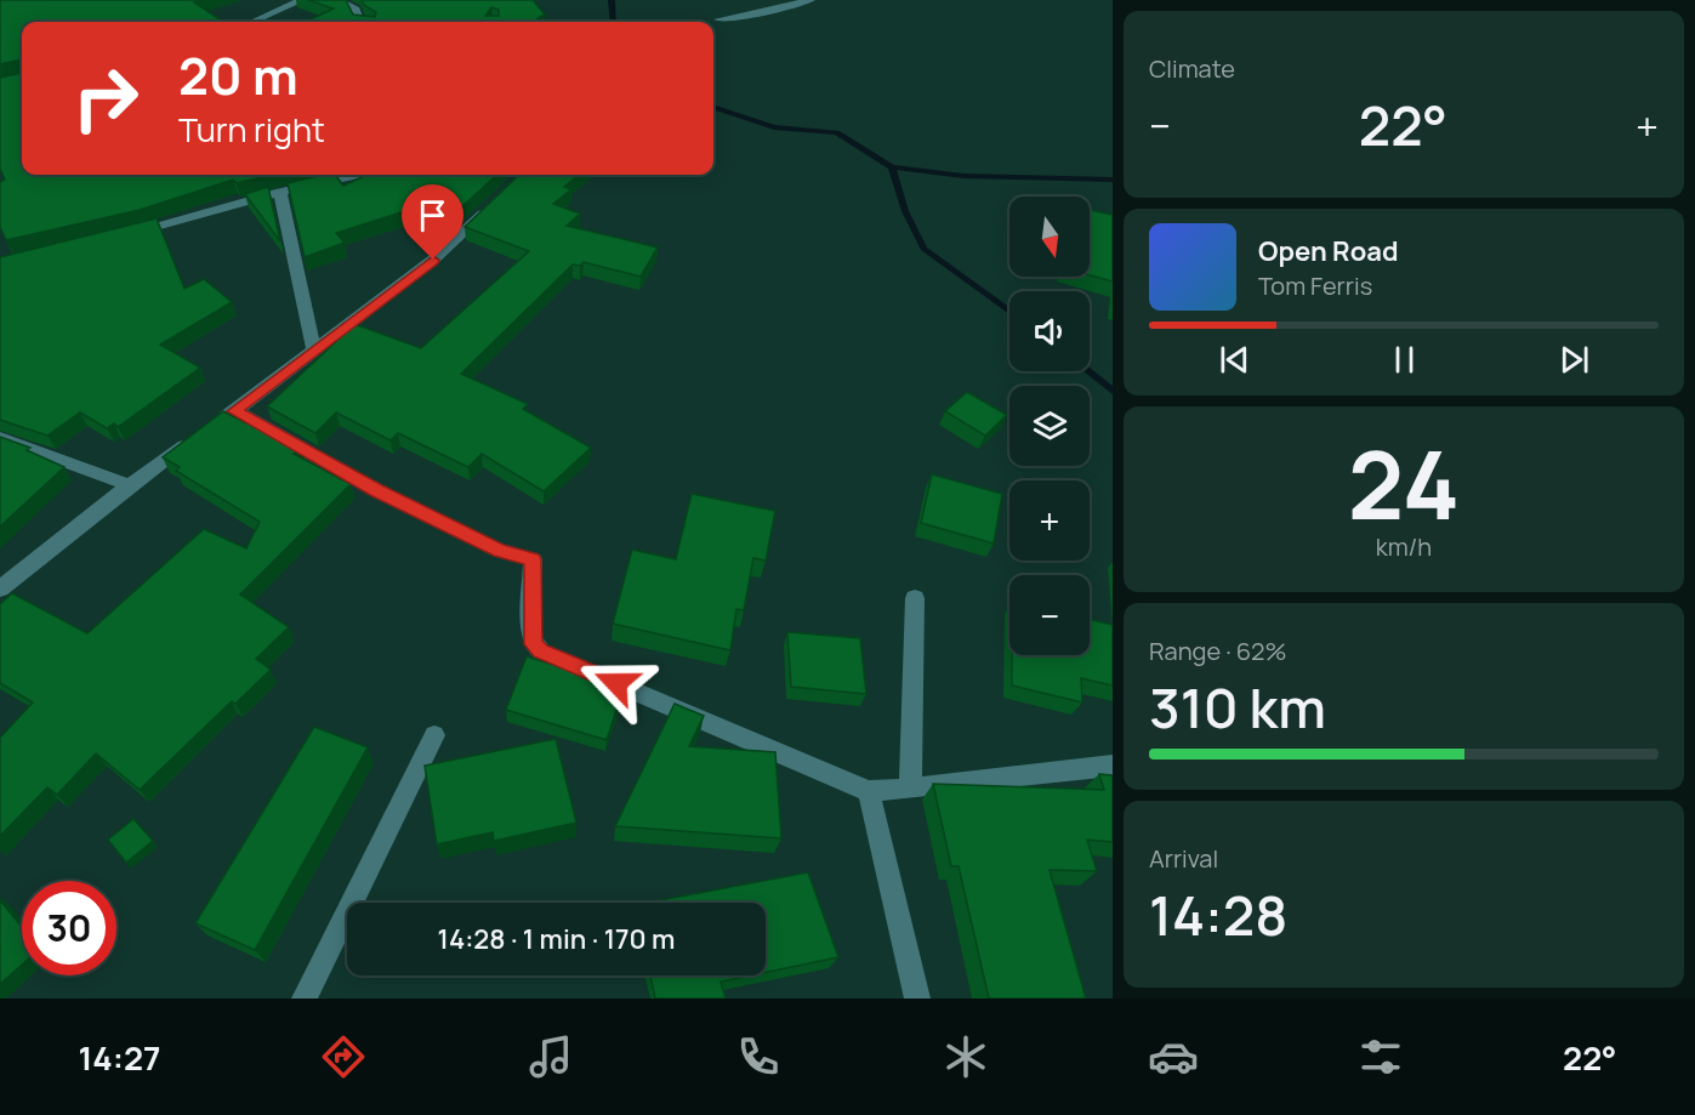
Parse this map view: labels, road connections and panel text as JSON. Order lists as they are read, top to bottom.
{
  "north": "bottom",
  "page": {
    "tile": [
      "Climate",
      ["24", "km/h"],
      ["Range · 62%", "310 km"],
      ["Arrival", "14:28"]
    ],
    "turn": ["20 m", "Turn right"],
    "heat": ["−", "22°", "+"],
    "map_buttons": ["+", "−"],
    "song": ["Open Road", "Tom Ferris"],
    "limit": "30",
    "trip": "14:28 · 1 min · 170 m",
    "tabs": ["14:27", "22°"]
  }
}
